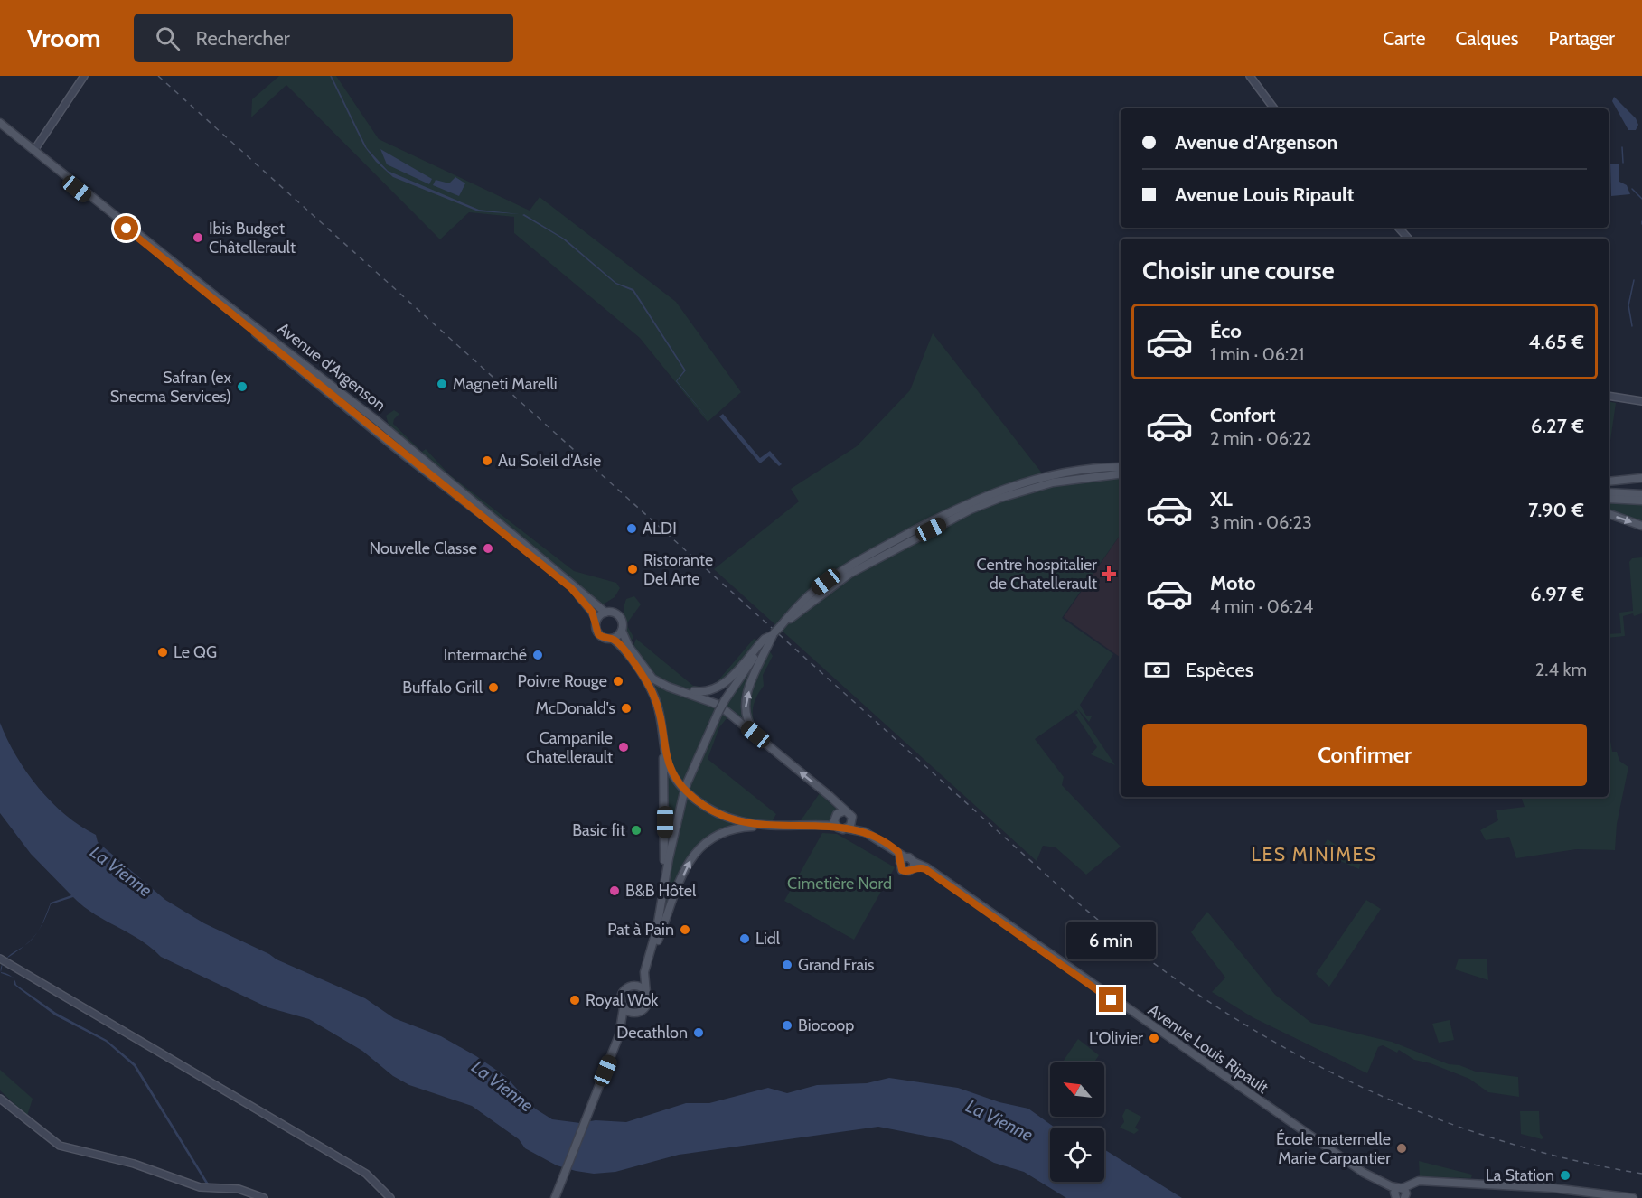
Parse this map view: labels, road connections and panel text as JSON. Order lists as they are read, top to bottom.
{
  "streets": {
    "main road": ["Avenue d'Argenson", "Avenue Louis Ripault"]
  },
  "districts": ["LES MINIMES"],
  "water": ["La Vienne"],
  "parks": ["Cimetière Nord"],
  "places": {
    "other": [
      "Ibis Budget Châtellerault",
      "Magneti Marelli",
      "Safran (ex Snecma Services)",
      "Au Soleil d'Asie",
      "ALDI",
      "Nouvelle Classe",
      "Ristorante Del Arte",
      "Le QG",
      "Intermarché",
      "Poivre Rouge",
      "Buffalo Grill",
      "McDonald's",
      "Campanile Chatellerault",
      "Basic fit",
      "B&B Hôtel",
      "Pat à Pain",
      "Lidl",
      "Grand Frais",
      "Royal Wok",
      "Biocoop",
      "Decathlon",
      "L'Olivier",
      "École maternelle Marie Carpantier",
      "La Station"
    ],
    "health": ["Centre hospitalier de Chatellerault"]
  },
  "north": "top left",
  "page": {
    "header": "Vroom",
    "search": "Rechercher",
    "nav": ["Carte", "Calques", "Partager"],
    "banner": ["Avenue d'Argenson", "Avenue Louis Ripault"],
    "heading": "Choisir une course",
    "list": [
      {
        "name": "Éco",
        "note": "1 min · 06:21",
        "value": "4.65 €"
      },
      {
        "name": "Confort",
        "note": "2 min · 06:22",
        "value": "6.27 €"
      },
      {
        "name": "XL",
        "note": "3 min · 06:23",
        "value": "7.90 €"
      },
      {
        "name": "Moto",
        "note": "4 min · 06:24",
        "value": "6.97 €"
      }
    ],
    "pay": ["Espèces", "2.4 km"],
    "buttons": "Confirmer",
    "bubble": "6 min"
  }
}
